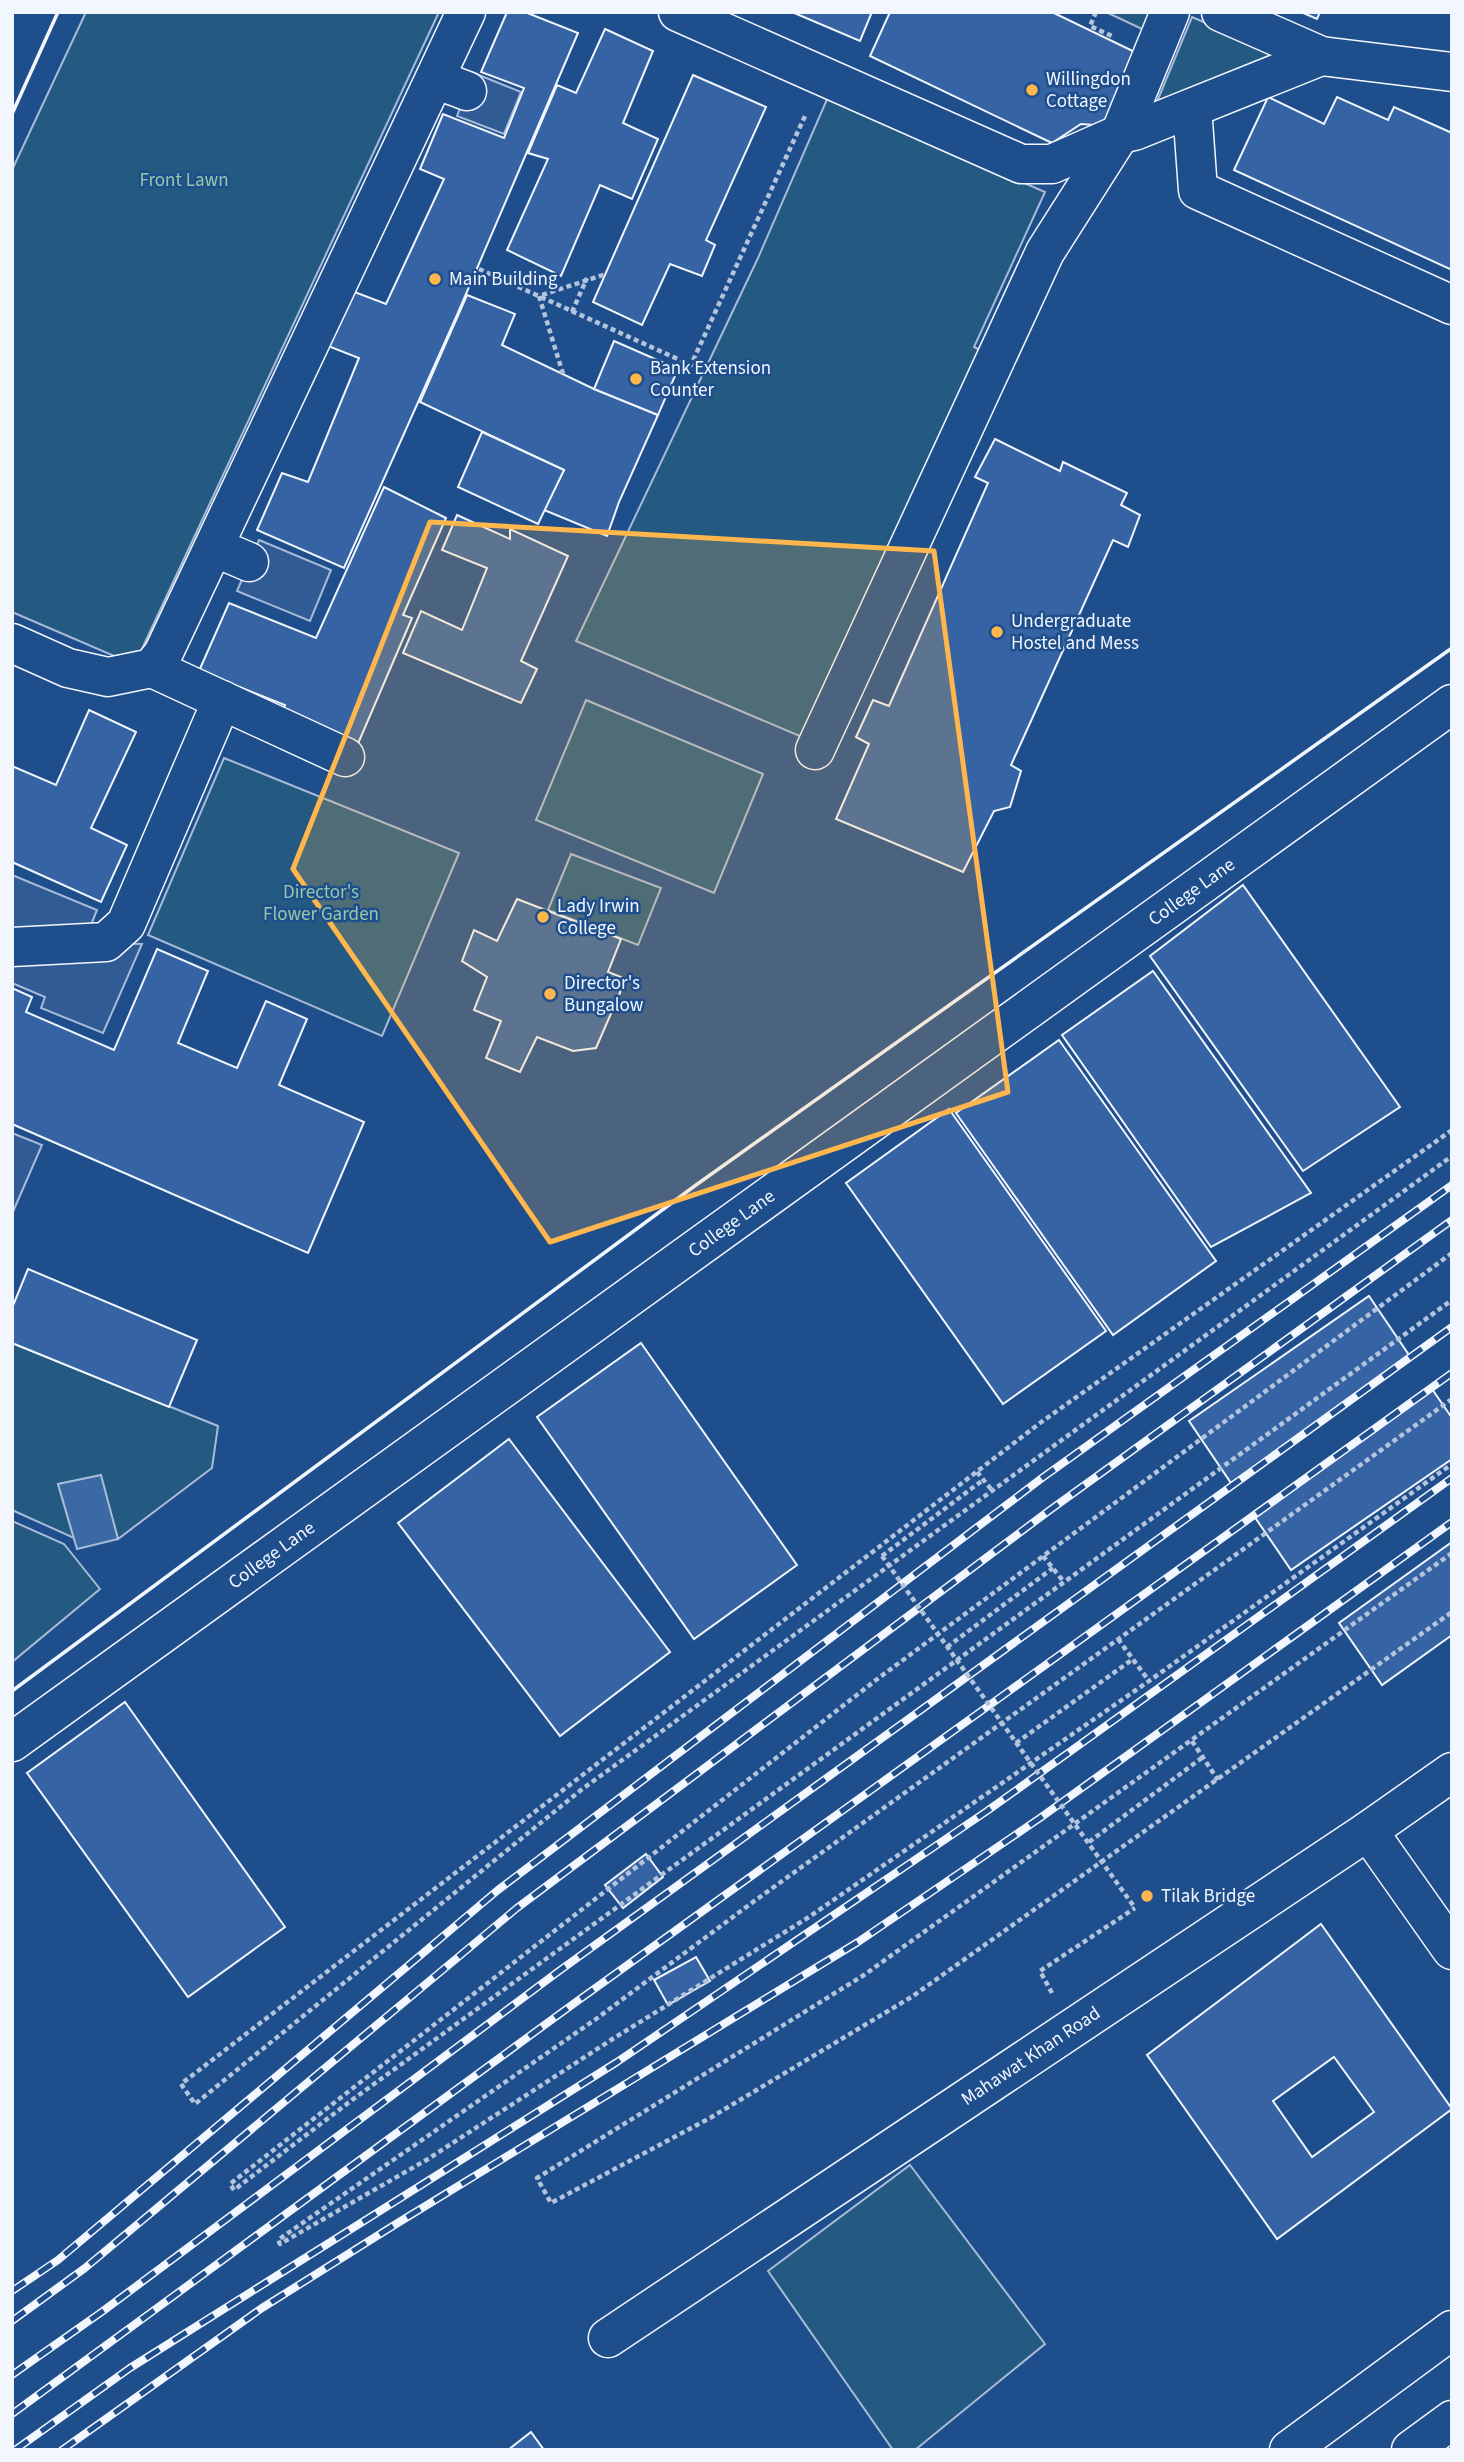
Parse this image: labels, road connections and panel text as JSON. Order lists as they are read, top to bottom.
{
  "streets": {
    "street": ["College Lane", "Mahawat Khan Road"]
  },
  "parks": ["Front Lawn", "Director's Flower Garden"],
  "places": [
    "Willingdon Cottage",
    "Main Building",
    "Bank Extension Counter",
    "Undergraduate Hostel and Mess",
    "Lady Irwin College",
    "Director's Bungalow",
    "Tilak Bridge"
  ]
}
